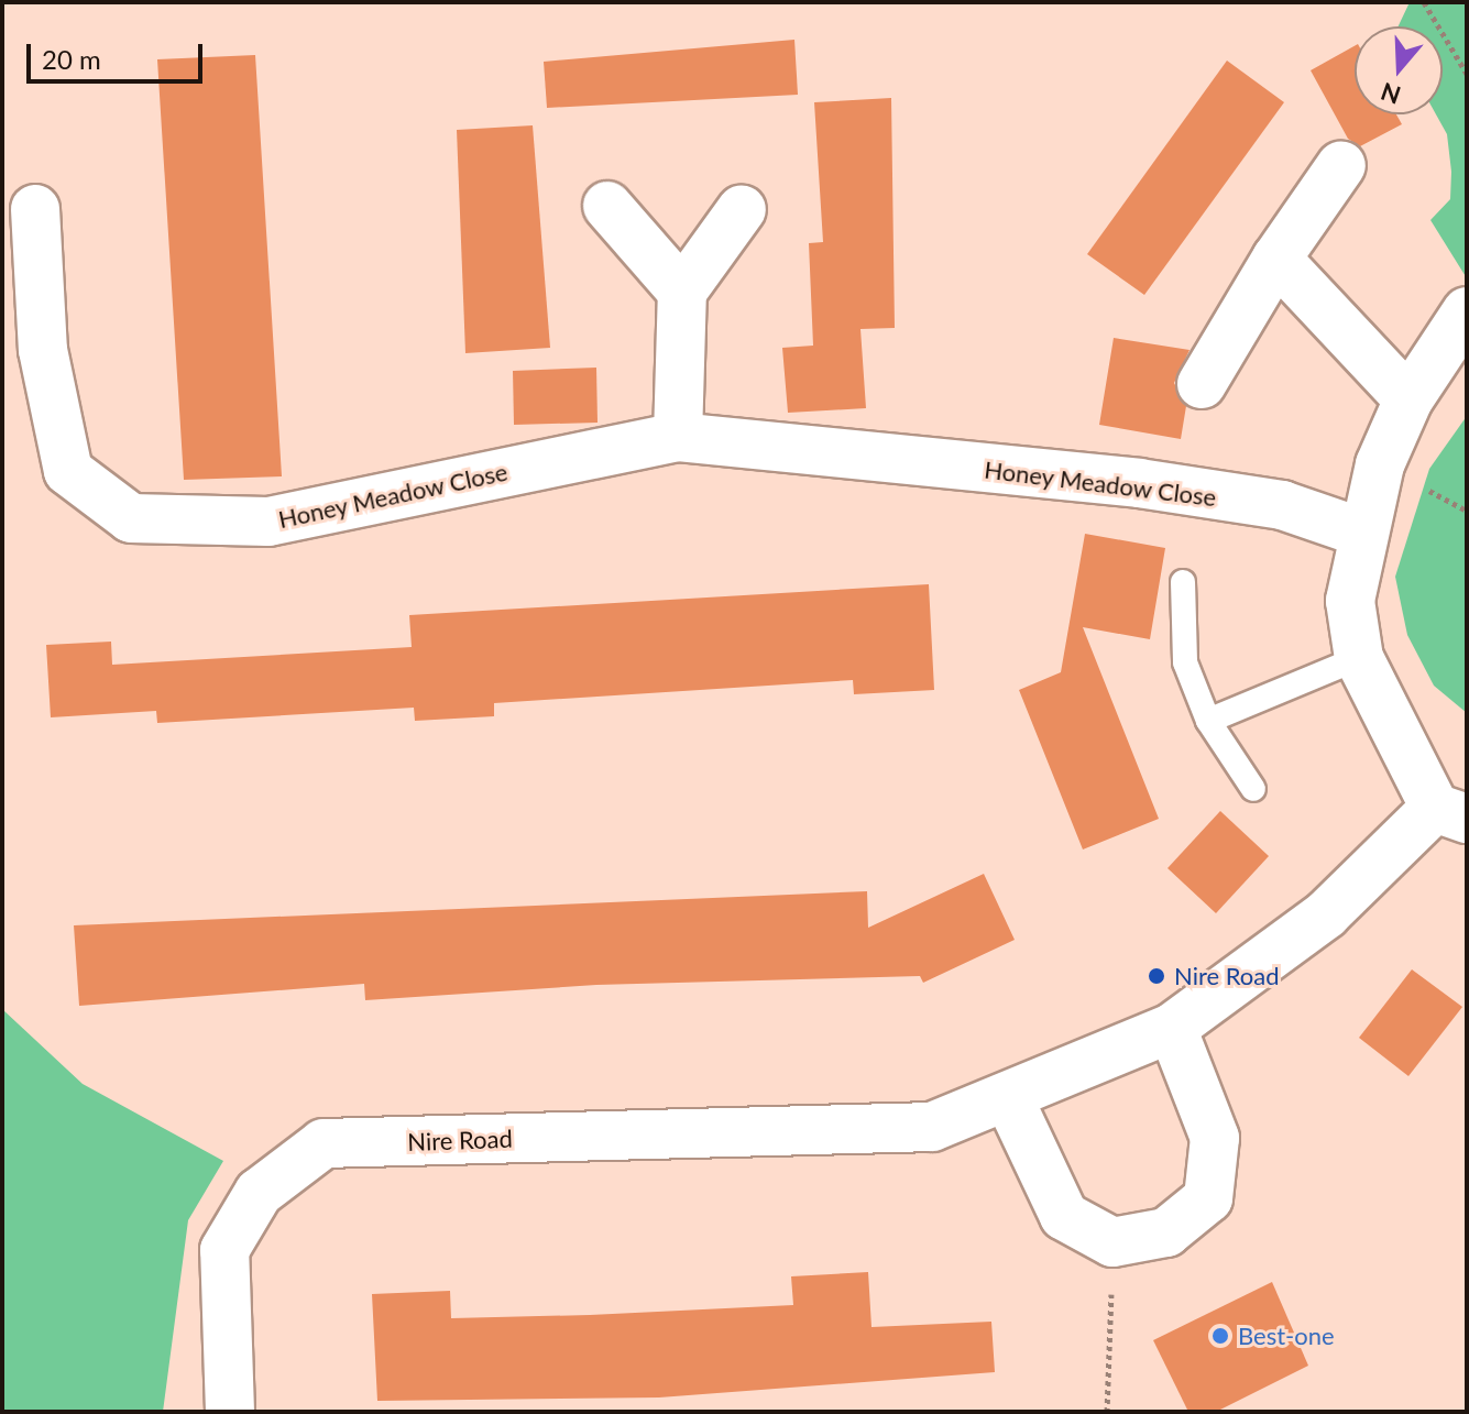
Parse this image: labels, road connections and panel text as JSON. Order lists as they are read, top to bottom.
{
  "streets": {
    "street": ["Honey Meadow Close", "Nire Road"]
  },
  "places": ["Nire Road", "Best-one"],
  "scale_bar": "20 m",
  "north": "bottom"
}
